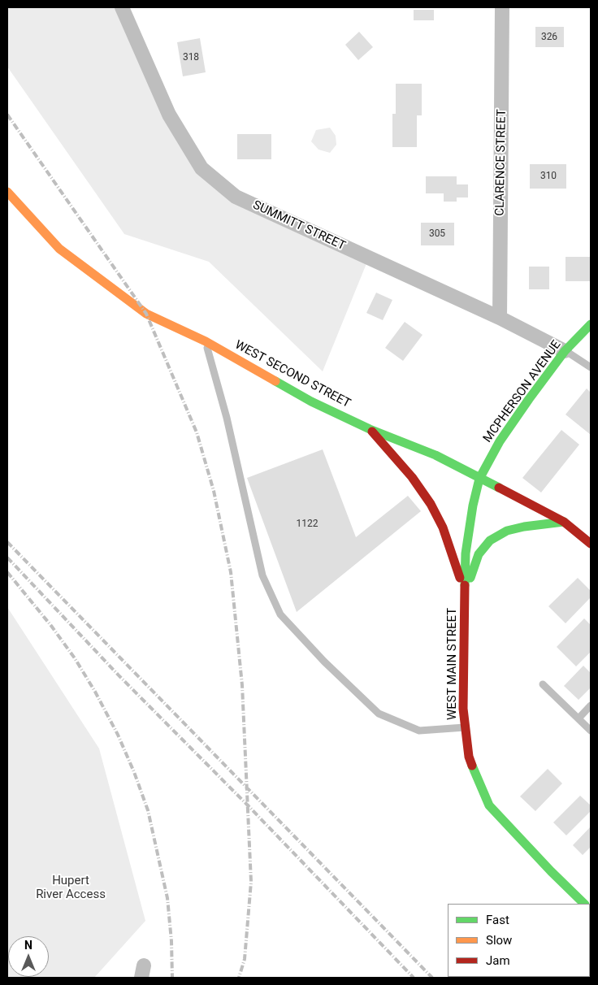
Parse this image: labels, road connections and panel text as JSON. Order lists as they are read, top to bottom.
{
  "streets": {
    "main road": ["WEST SECOND STREET", "MCPHERSON AVENUE", "WEST MAIN STREET"],
    "street": ["CLARENCE STREET", "SUMMITT STREET"]
  },
  "crossings": [
    ["CLARENCE STREET", "SUMMITT STREET"],
    ["SUMMITT STREET", "MCPHERSON AVENUE"],
    ["WEST SECOND STREET", "MCPHERSON AVENUE"],
    ["WEST SECOND STREET", "WEST MAIN STREET"],
    ["MCPHERSON AVENUE", "WEST MAIN STREET"]
  ],
  "parks": ["Hupert River Access"],
  "house_numbers": [
    "326",
    "318",
    "310",
    "305",
    "1122"
  ],
  "legend": ["Fast", "Slow", "Jam"],
  "north": "top"
}
